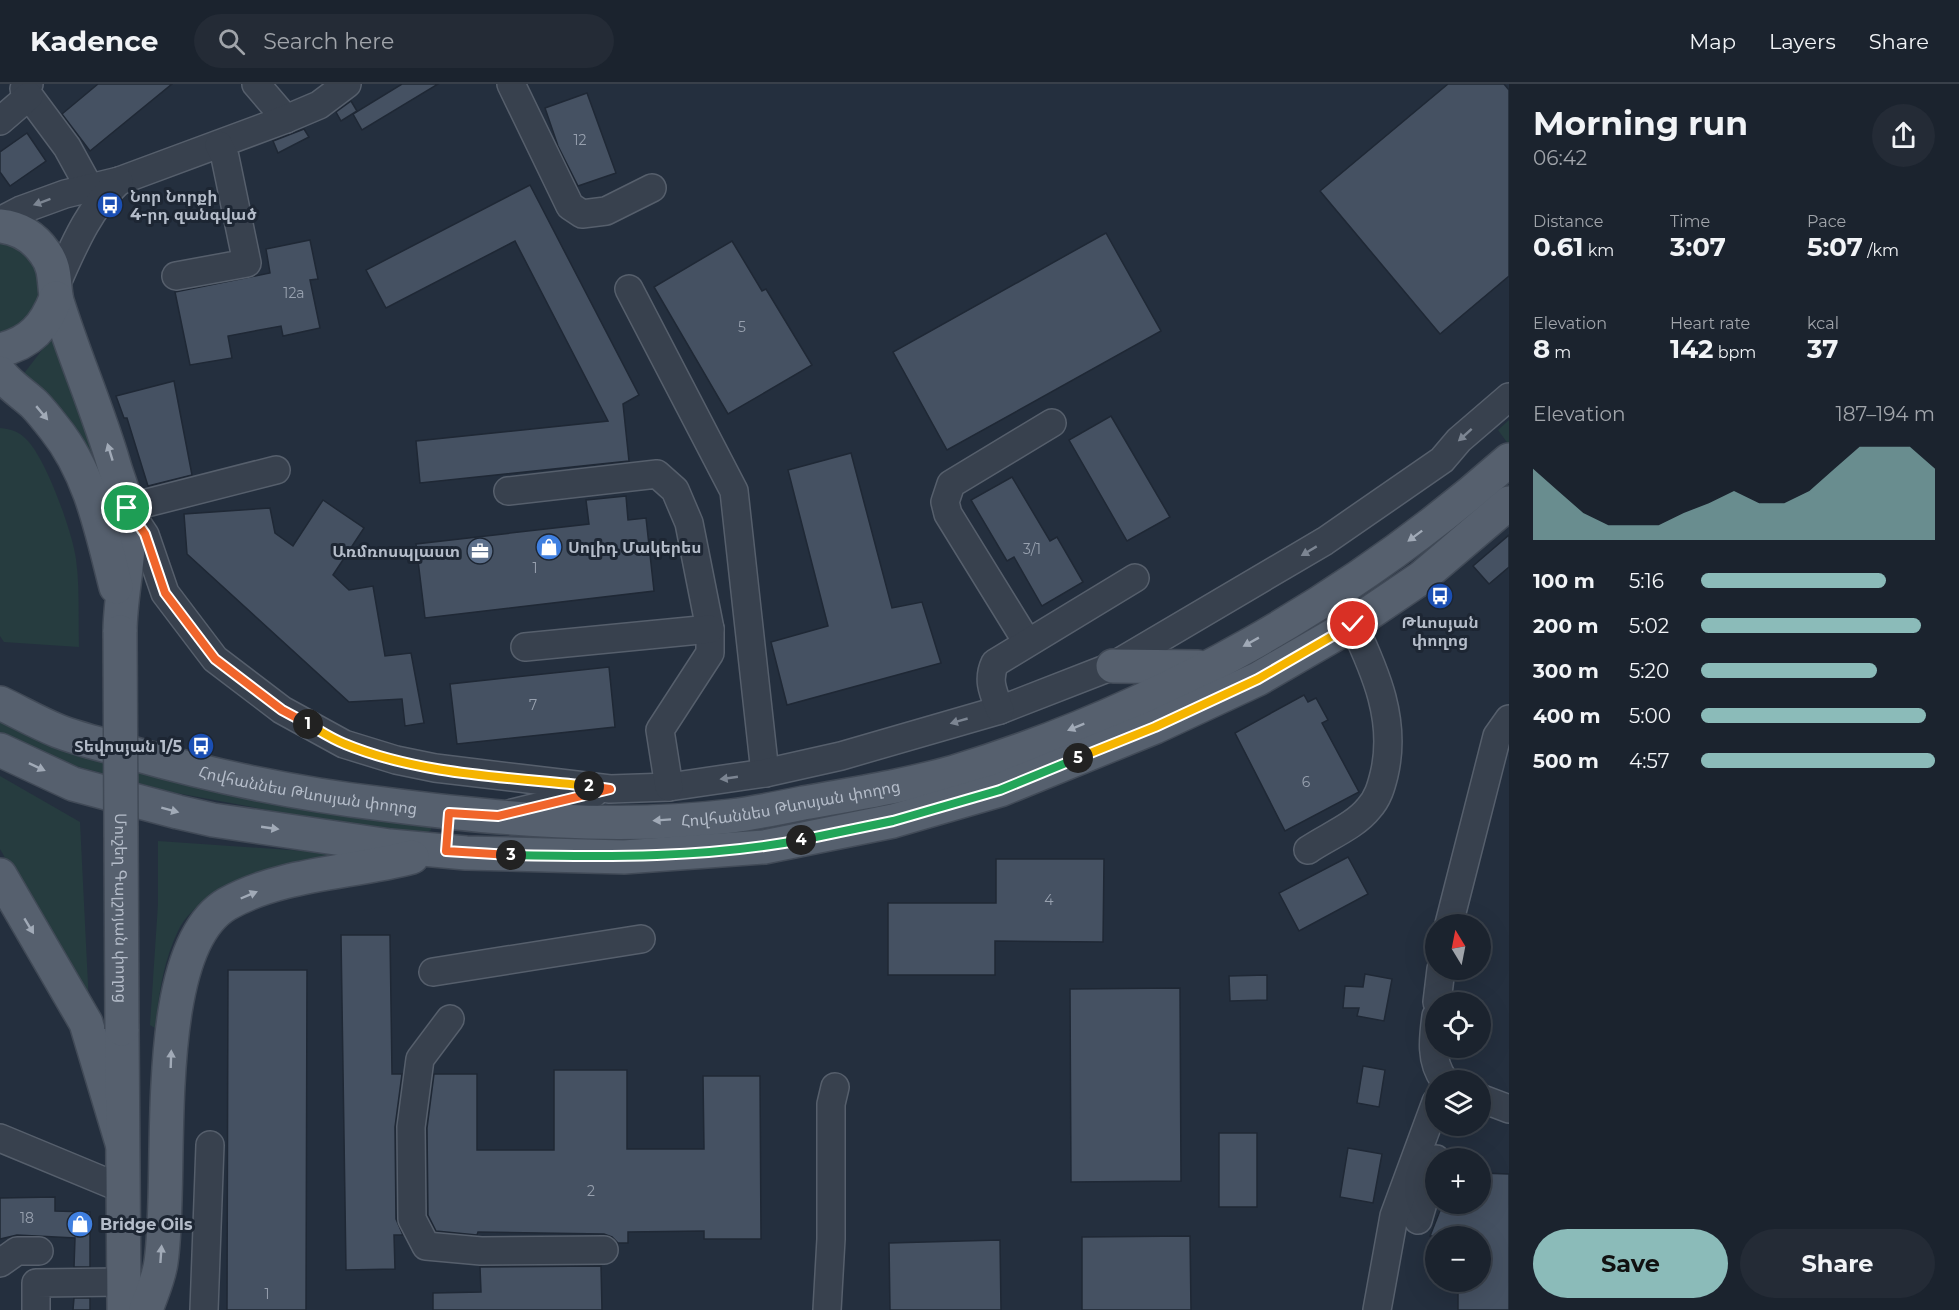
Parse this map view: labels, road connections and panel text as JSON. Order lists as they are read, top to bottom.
{
  "streets": {
    "main road": ["Հովհաննես Թևոսյան փողոց", "Մուշեղ Գալշոյան փողոց"]
  },
  "places": {
    "bus stop": ["Նոր Նորքի 4-րդ զանգված", "Թևոսյան փողոց", "Տեվոսյան 1/5"],
    "shop": ["Սոլիդ Մակերես", "Bridge Oils"],
    "office": ["Առմռոսպլաստ"]
  },
  "house_numbers": [
    "12",
    "12a",
    "5",
    "3/1",
    "1",
    "7",
    "6",
    "4",
    "2",
    "18",
    "1"
  ],
  "north": "top",
  "page": {
    "header": "Kadence",
    "search": "Search here",
    "nav": ["Map", "Layers", "Share"],
    "heading": ["Morning run", "06:42"],
    "stats": [
      ["Distance", "0.61 km"],
      ["Time", "3:07"],
      ["Pace", "5:07 /km"],
      ["Elevation", "8 m"],
      ["Heart rate", "142 bpm"],
      ["kcal", "37"]
    ],
    "chart": ["Elevation", "187–194 m"],
    "list": [
      {
        "name": "100 m",
        "note": "5:16"
      },
      {
        "name": "200 m",
        "note": "5:02"
      },
      {
        "name": "300 m",
        "note": "5:20"
      },
      {
        "name": "400 m",
        "note": "5:00"
      },
      {
        "name": "500 m",
        "note": "4:57"
      }
    ],
    "pins": [
      "1",
      "5",
      "2",
      "4",
      "3"
    ],
    "map_buttons": ["+", "−"],
    "buttons": ["Save", "Share"]
  }
}
